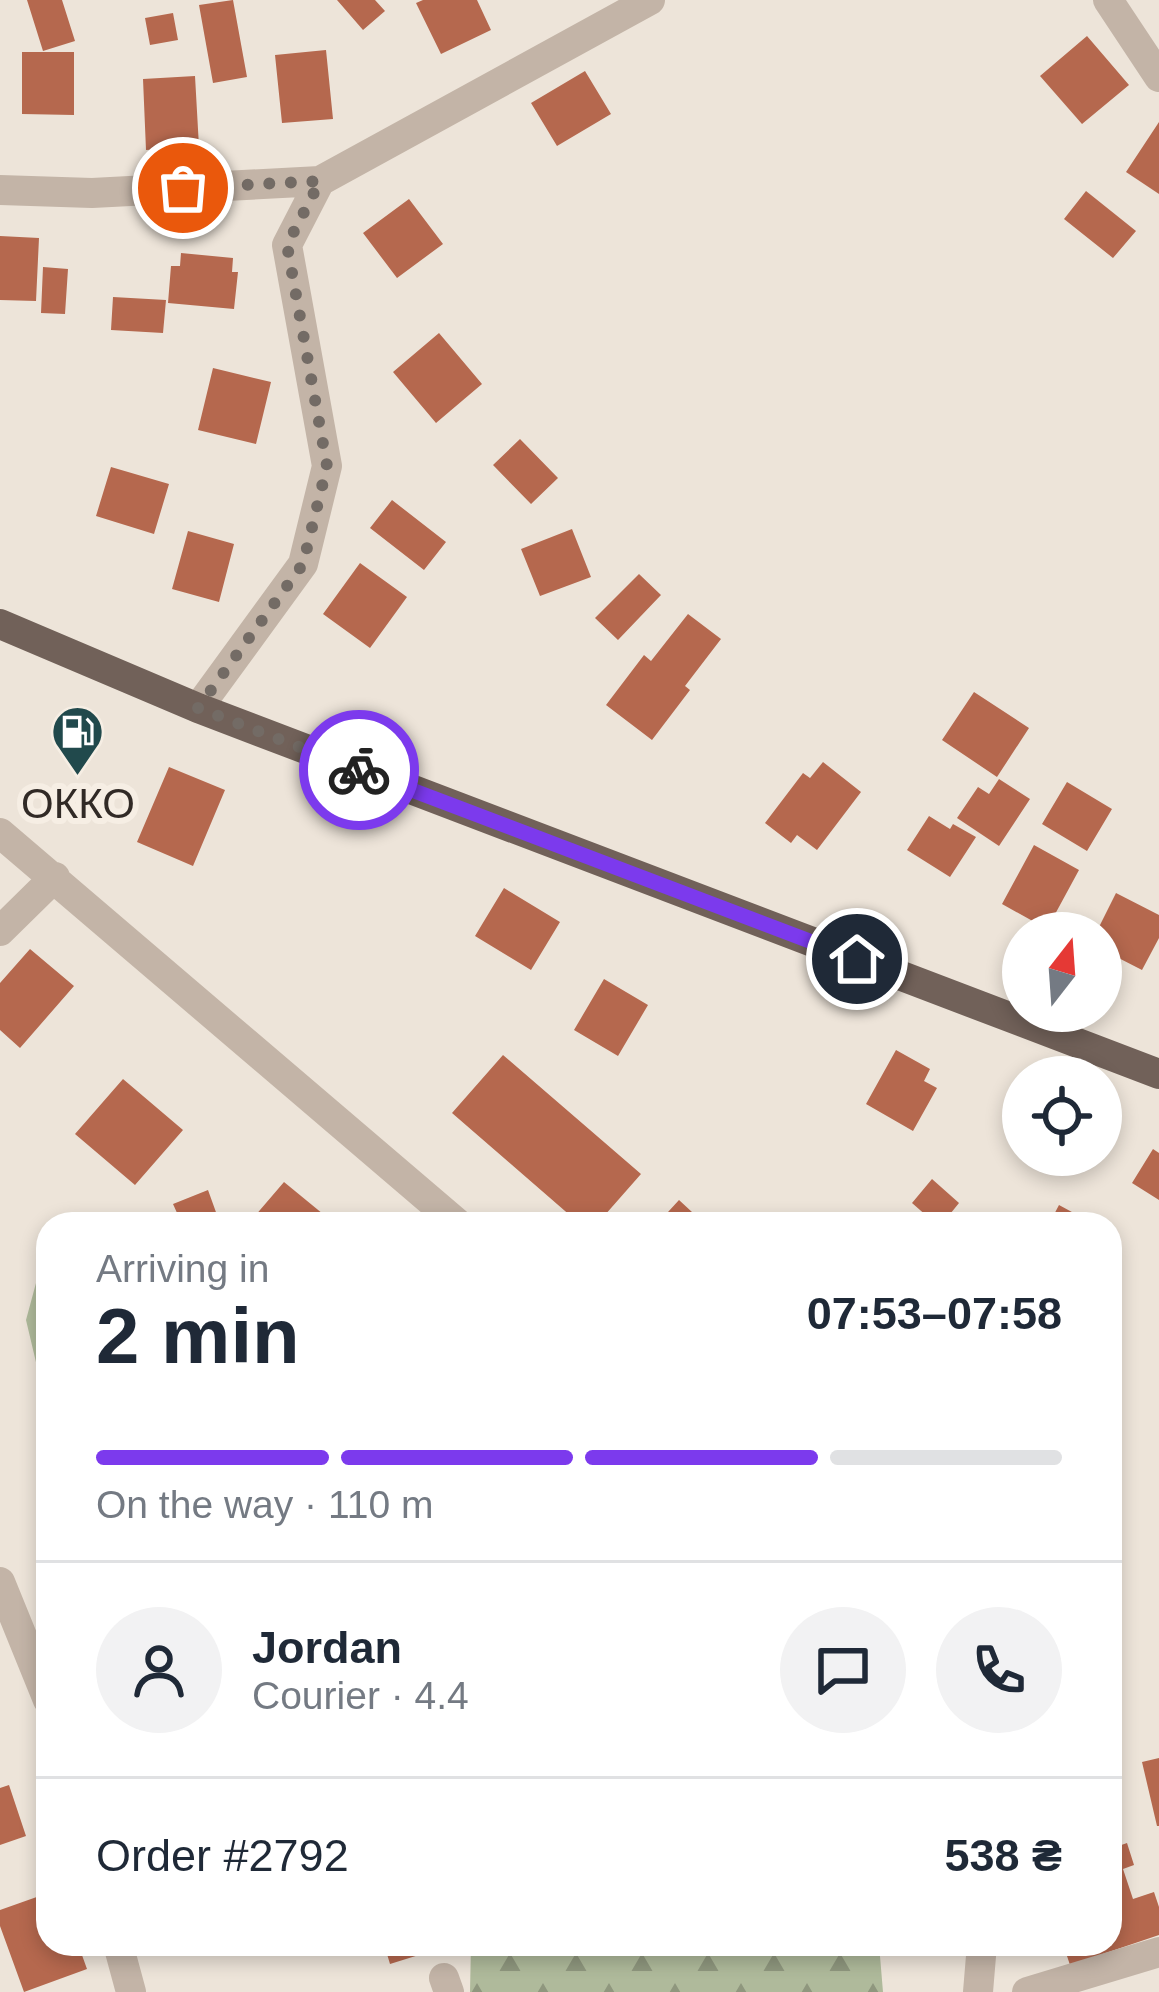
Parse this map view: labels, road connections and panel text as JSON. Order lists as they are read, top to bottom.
{
  "places": {
    "fuel station": ["ОККО"]
  },
  "north": "top",
  "page": {
    "heading": ["2 min", "Arriving in", "07:53–07:58"],
    "panel": [
      "Jordan",
      "Courier · 4.4",
      "Order #2792",
      "538 ₴"
    ],
    "bar": "On the way · 110 m"
  }
}
